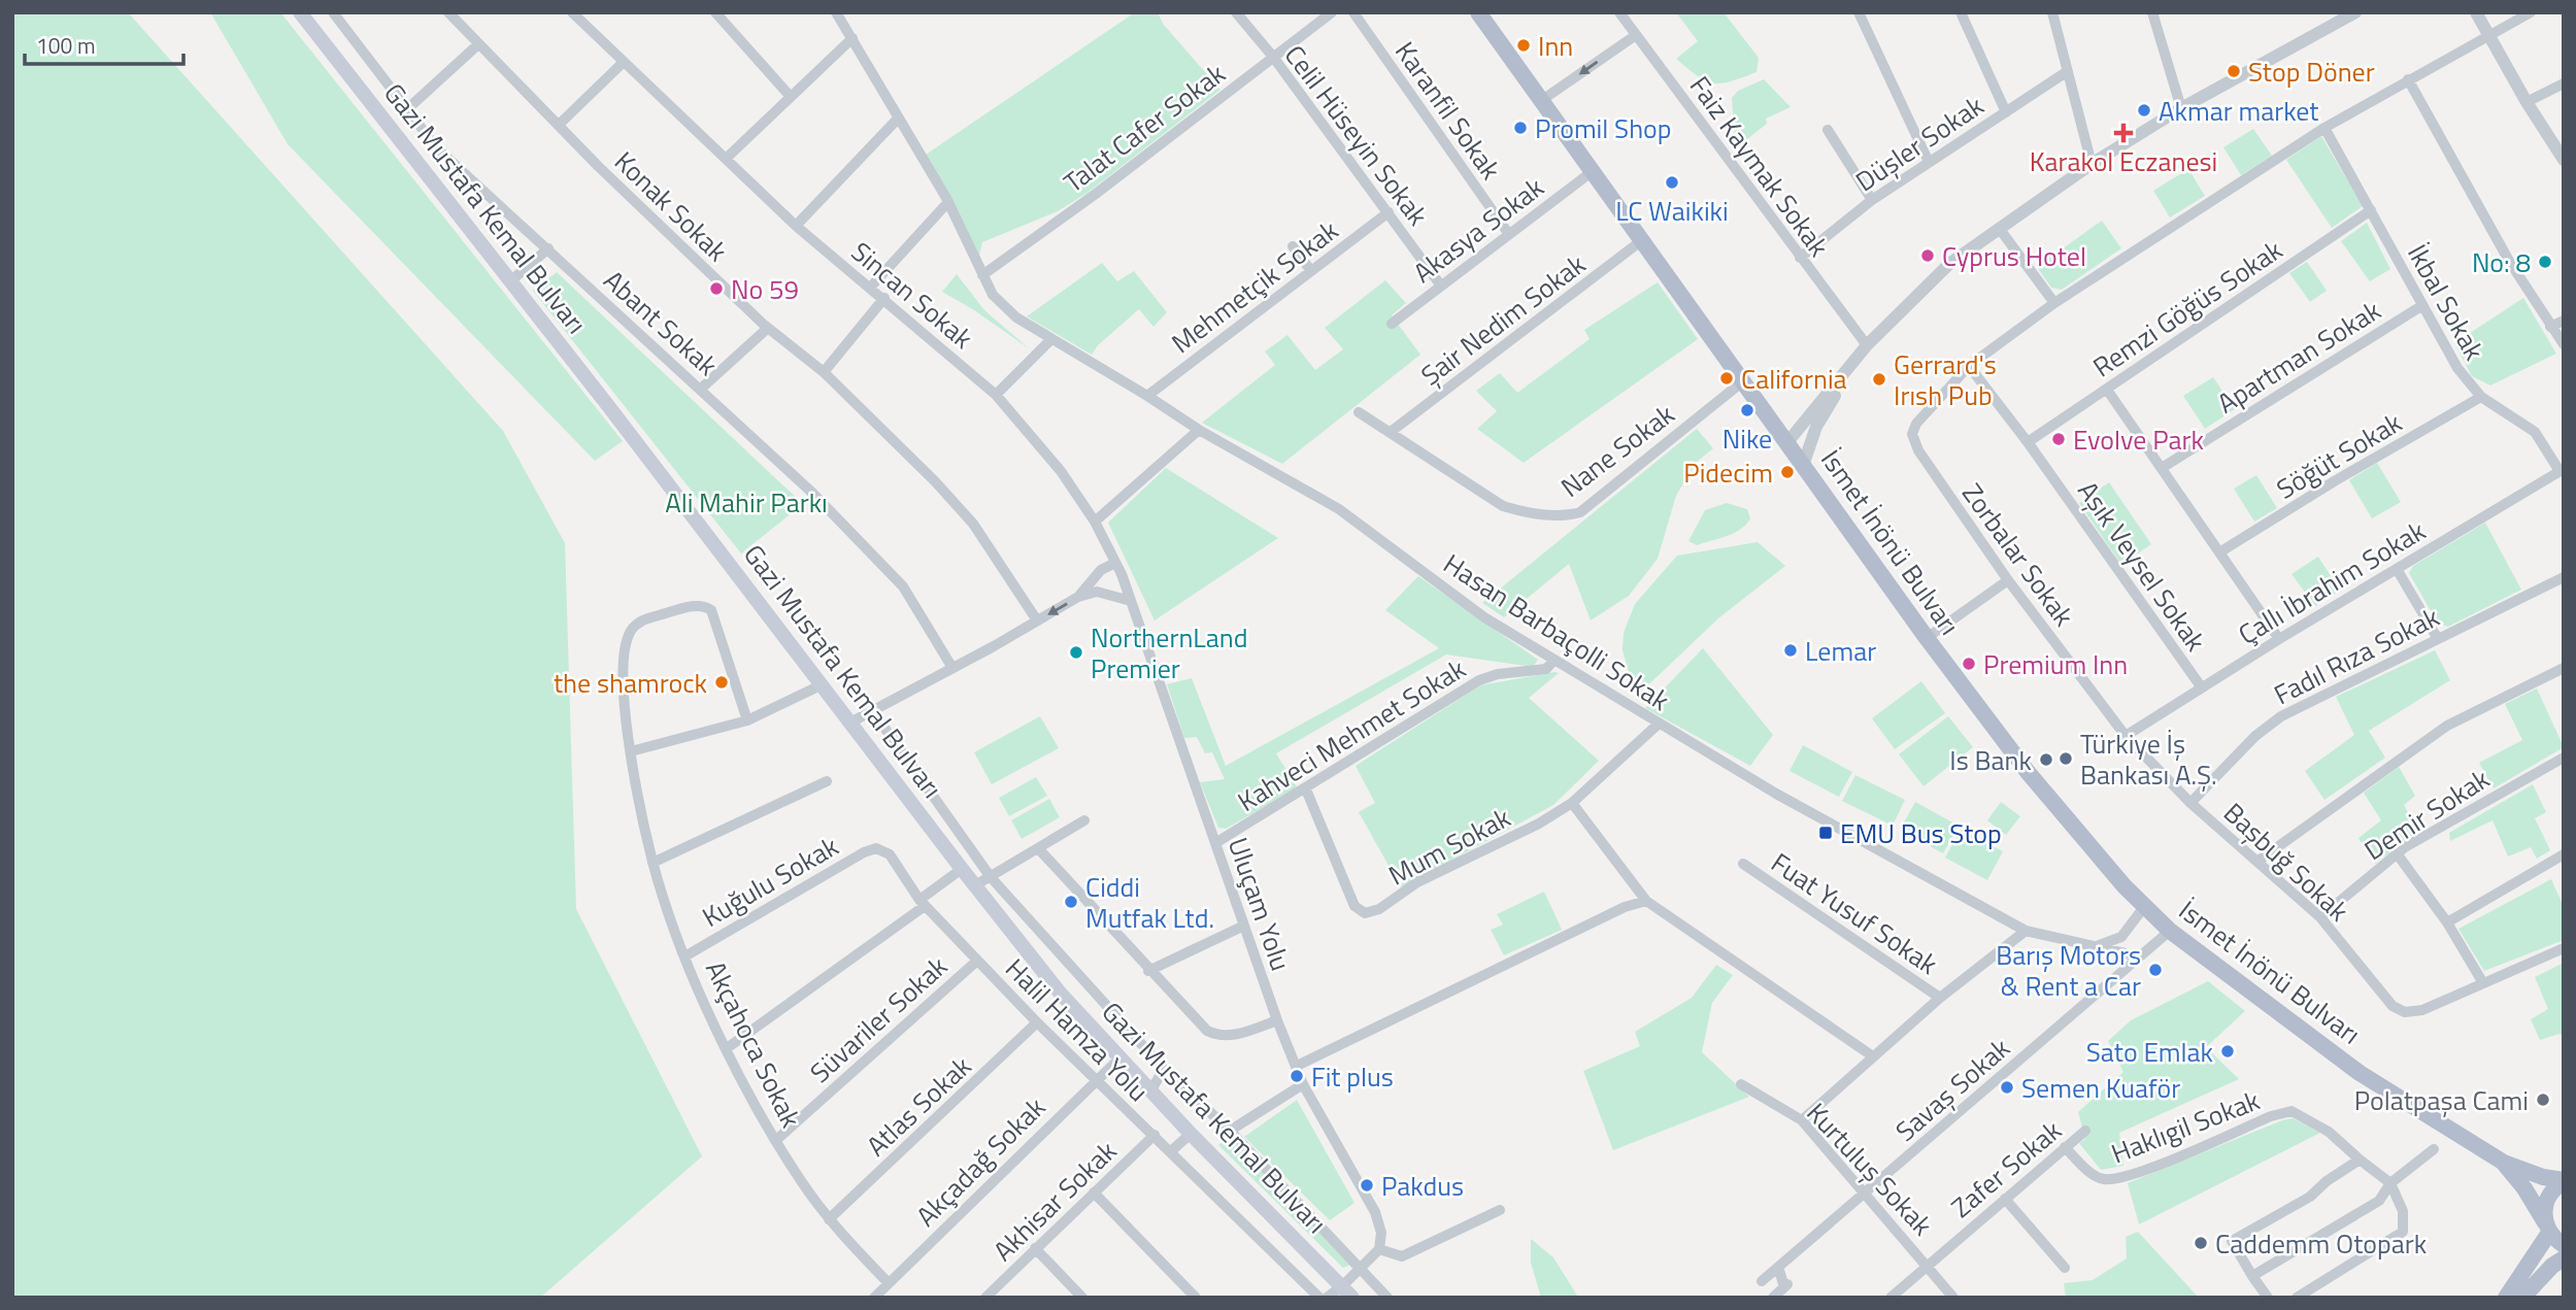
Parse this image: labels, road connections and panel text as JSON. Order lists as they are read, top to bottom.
{
  "streets": {
    "main road": ["Gazi Mustafa Kemal Bulvarı", "İsmet İnönü Bulvarı"],
    "street": [
      "Karanfil Sokak",
      "Talat Cafer Sokak",
      "Celil Hüseyin Sokak",
      "Düşler Sokak",
      "Faiz Kaymak Sokak",
      "Konak Sokak",
      "Akasya Sokak",
      "Mehmetçik Sokak",
      "Sincan Sokak",
      "İkbal Sokak",
      "Remzi Göğüs Sokak",
      "Şair Nedim Sokak",
      "Abant Sokak",
      "Apartman Sokak",
      "Nane Sokak",
      "Söğüt Sokak",
      "Zorbalar Sokak",
      "Aşık Veysel Sokak",
      "Çallı İbrahim Sokak",
      "Hasan Barbaçolli Sokak",
      "Fadıl Rıza Sokak",
      "Kahveci Mehmet Sokak",
      "Demir Sokak",
      "Mum Sokak",
      "Başbuğ Sokak",
      "Kuğulu Sokak",
      "Uluçam Yolu",
      "Fuat Yusuf Sokak",
      "Süvariler Sokak",
      "Halil Hamza Yolu",
      "Akçahoca Sokak",
      "Savaş Sokak",
      "Atlas Sokak",
      "Haklıgil Sokak",
      "Akçadağ Sokak",
      "Kurtuluş Sokak",
      "Zafer Sokak",
      "Akhisar Sokak"
    ]
  },
  "crossings": [
    ["Karanfil Sokak", "Akasya Sokak"],
    ["Talat Cafer Sokak", "Celil Hüseyin Sokak"],
    ["Talat Cafer Sokak", "Hasan Barbaçolli Sokak"],
    ["Celil Hüseyin Sokak", "Akasya Sokak"],
    ["Celil Hüseyin Sokak", "Mehmetçik Sokak"],
    ["Düşler Sokak", "Faiz Kaymak Sokak"],
    ["Gazi Mustafa Kemal Bulvarı", "Akçadağ Sokak"],
    ["Akasya Sokak", "İsmet İnönü Bulvarı"],
    ["Mehmetçik Sokak", "Hasan Barbaçolli Sokak"],
    ["Sincan Sokak", "Uluçam Yolu"],
    ["İkbal Sokak", "Remzi Göğüs Sokak"],
    ["İkbal Sokak", "Apartman Sokak"],
    ["İkbal Sokak", "Söğüt Sokak"],
    ["İkbal Sokak", "Çallı İbrahim Sokak"],
    ["Remzi Göğüs Sokak", "Aşık Veysel Sokak"],
    ["Şair Nedim Sokak", "Nane Sokak"],
    ["Şair Nedim Sokak", "İsmet İnönü Bulvarı"],
    ["Nane Sokak", "İsmet İnönü Bulvarı"],
    ["İsmet İnönü Bulvarı", "Savaş Sokak"],
    ["Zorbalar Sokak", "Aşık Veysel Sokak"],
    ["Zorbalar Sokak", "Çallı İbrahim Sokak"],
    ["Zorbalar Sokak", "Başbuğ Sokak"],
    ["Aşık Veysel Sokak", "Çallı İbrahim Sokak"],
    ["Çallı İbrahim Sokak", "Başbuğ Sokak"],
    ["Hasan Barbaçolli Sokak", "Kahveci Mehmet Sokak"],
    ["Hasan Barbaçolli Sokak", "Mum Sokak"],
    ["Hasan Barbaçolli Sokak", "Savaş Sokak"],
    ["Fadıl Rıza Sokak", "Başbuğ Sokak"],
    ["Kahveci Mehmet Sokak", "Mum Sokak"],
    ["Kahveci Mehmet Sokak", "Uluçam Yolu"],
    ["Demir Sokak", "Başbuğ Sokak"],
    ["Kuğulu Sokak", "Halil Hamza Yolu"],
    ["Kuğulu Sokak", "Akçahoca Sokak"],
    ["Süvariler Sokak", "Halil Hamza Yolu"],
    ["Süvariler Sokak", "Akçahoca Sokak"],
    ["Halil Hamza Yolu", "Atlas Sokak"],
    ["Halil Hamza Yolu", "Akçadağ Sokak"],
    ["Halil Hamza Yolu", "Akhisar Sokak"],
    ["Akçahoca Sokak", "Atlas Sokak"],
    ["Akçahoca Sokak", "Akçadağ Sokak"],
    ["Savaş Sokak", "Kurtuluş Sokak"],
    ["Haklıgil Sokak", "Zafer Sokak"],
    ["Kurtuluş Sokak", "Zafer Sokak"]
  ],
  "parks": ["Ali Mahir Parkı"],
  "places": {
    "other": [
      "Inn",
      "Stop Döner",
      "Akmar market",
      "Promil Shop",
      "LC Waikiki",
      "Cyprus Hotel",
      "No: 8",
      "No 59",
      "California",
      "Gerrard's Irısh Pub",
      "Nike",
      "Evolve Park",
      "Pidecim",
      "Lemar",
      "NorthernLand Premier",
      "Premium Inn",
      "the shamrock",
      "Türkiye İş Bankası A.Ş.",
      "Is Bank",
      "Ciddi Mutfak Ltd.",
      "Barış Motors & Rent a Car",
      "Sato Emlak",
      "Fit plus",
      "Semen Kuaför",
      "Polatpaşa Cami",
      "Pakdus",
      "Caddemm Otopark"
    ],
    "health": ["Karakol Eczanesi"],
    "transit": ["EMU Bus Stop"]
  },
  "scale_bar": "100 m"
}
